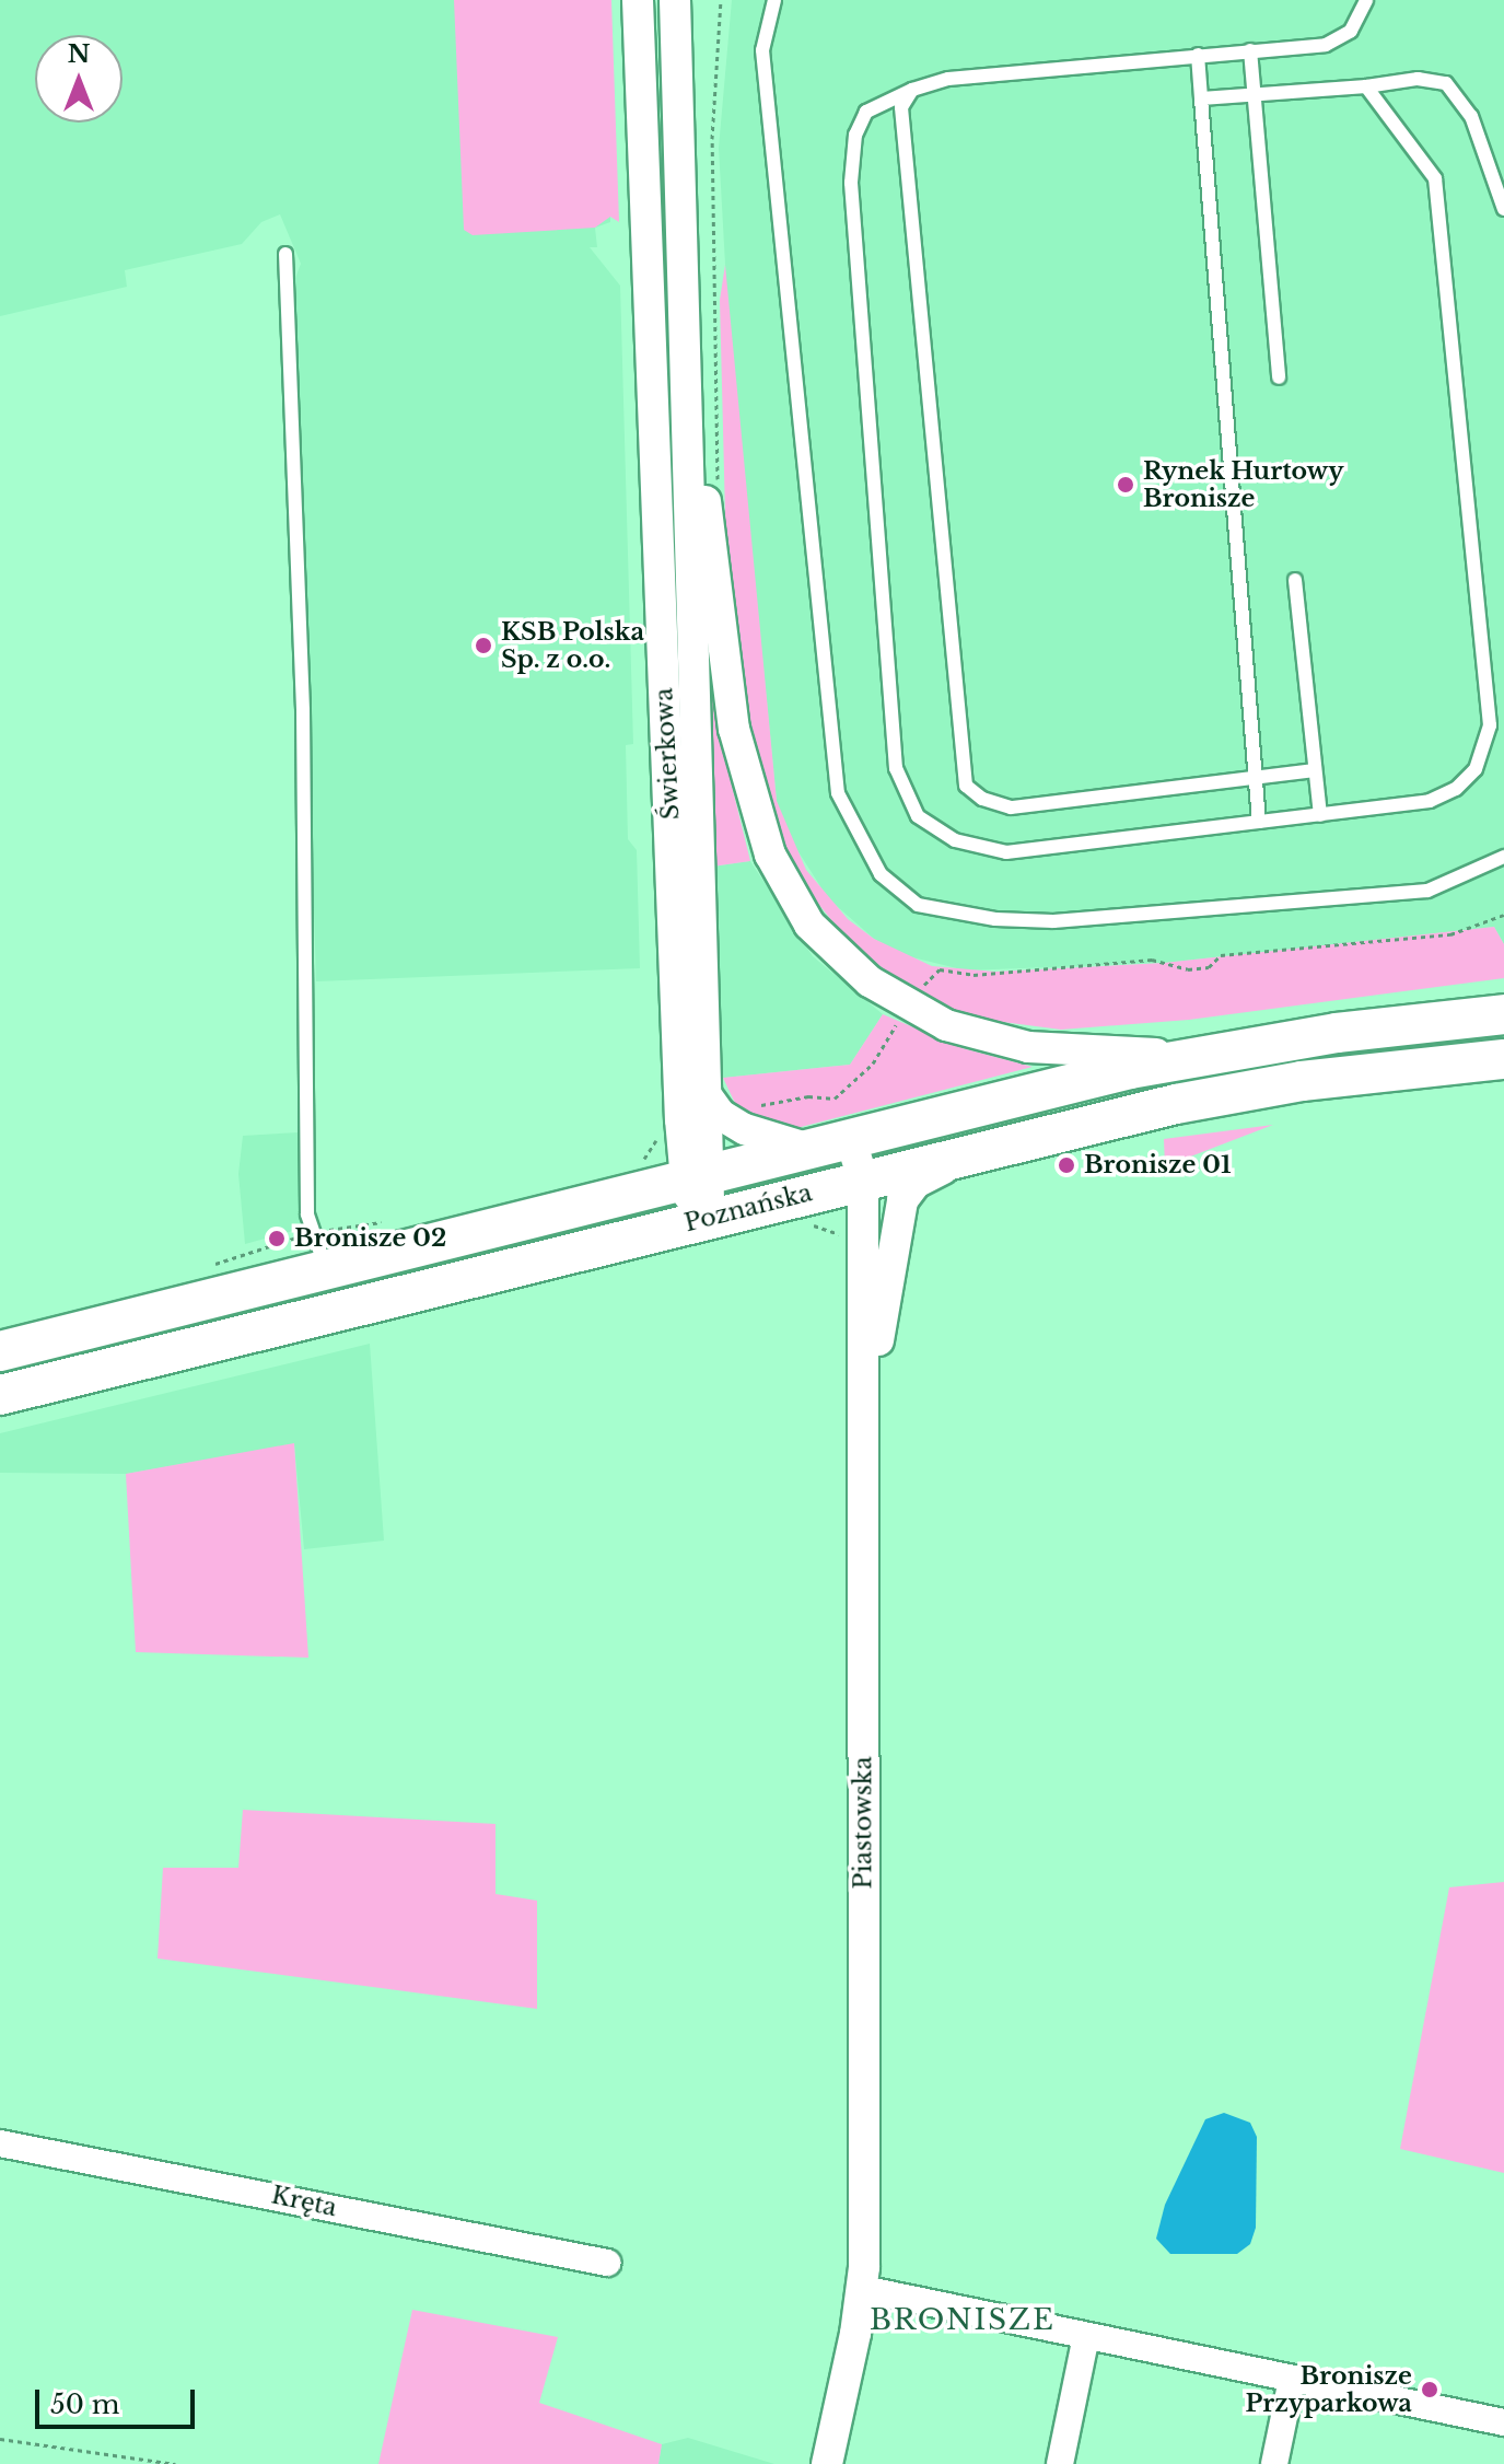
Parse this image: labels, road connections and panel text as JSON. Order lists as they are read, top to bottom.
{
  "streets": {
    "main road": ["Poznańska"],
    "street": ["Świerkowa", "Piastowska", "Kręta"]
  },
  "crossings": [
    ["Świerkowa", "Poznańska"],
    ["Poznańska", "Piastowska"]
  ],
  "districts": ["BRONISZE"],
  "places": [
    "Rynek Hurtowy Bronisze",
    "KSB Polska Sp. z o.o.",
    "Bronisze 01",
    "Bronisze 02",
    "Bronisze Przyparkowa"
  ],
  "scale_bar": "50 m",
  "north": "top"
}
